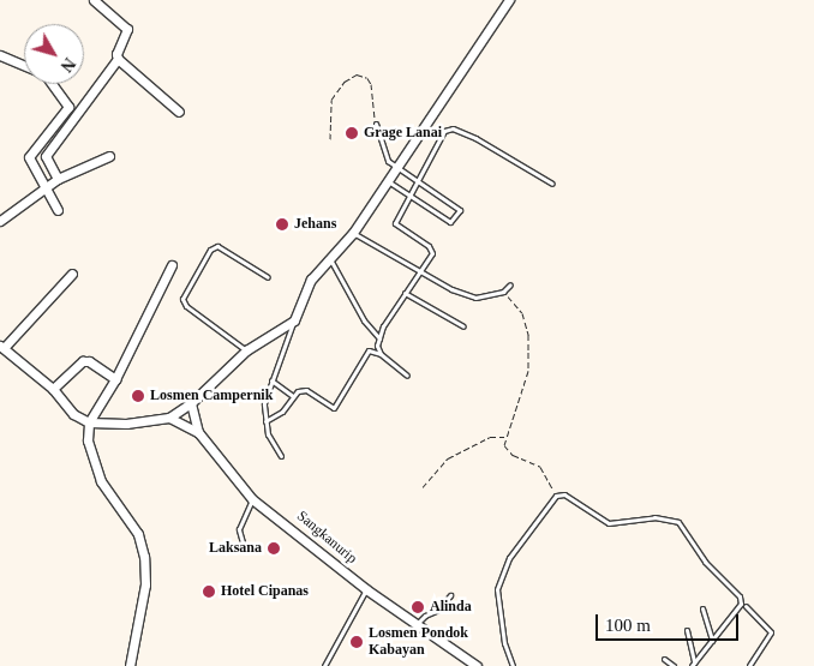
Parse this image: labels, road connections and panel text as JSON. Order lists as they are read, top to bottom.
{
  "streets": {
    "street": ["Sangkanurip"]
  },
  "places": [
    "Grage Lanai",
    "Jehans",
    "Losmen Campernik",
    "Laksana",
    "Hotel Cipanas",
    "Alinda",
    "Losmen Pondok Kabayan"
  ],
  "scale_bar": "100 m",
  "north": "bottom right"
}
